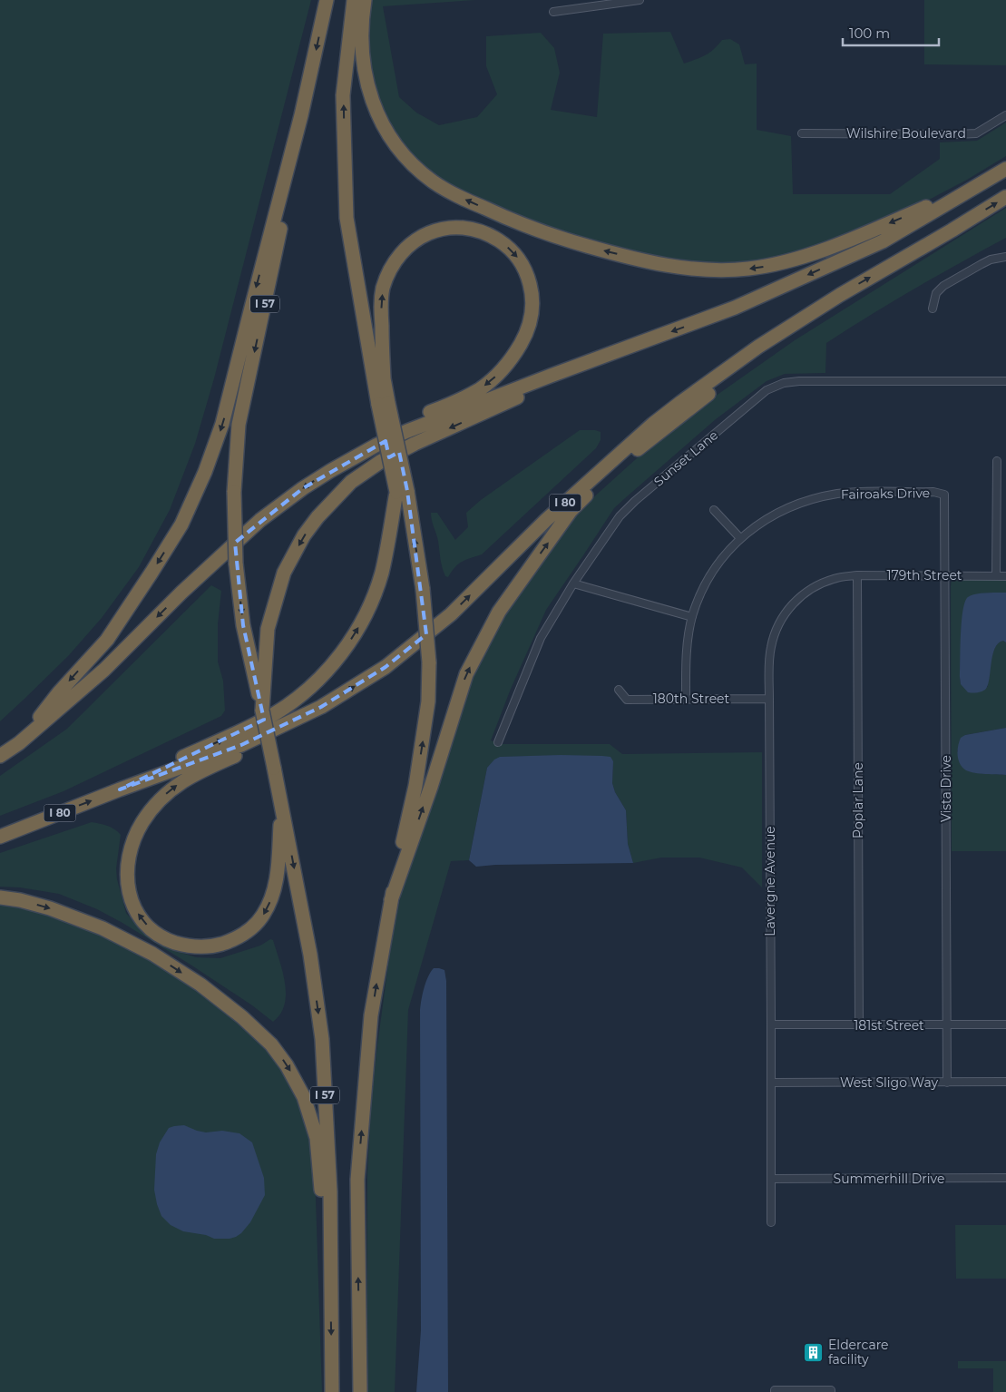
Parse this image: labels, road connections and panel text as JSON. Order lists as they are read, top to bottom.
{
  "streets": {
    "highway": ["I 57", "I 80"],
    "street": [
      "Wilshire Boulevard",
      "Sunset Lane",
      "Fairoaks Drive",
      "179th Street",
      "180th Street",
      "Vista Drive",
      "Poplar Lane",
      "Lavergne Avenue",
      "181st Street",
      "West Sligo Way",
      "Summerhill Drive"
    ]
  },
  "crossings": [
    ["Fairoaks Drive", "180th Street"],
    ["Fairoaks Drive", "Vista Drive"],
    ["179th Street", "Vista Drive"],
    ["179th Street", "Poplar Lane"],
    ["179th Street", "Lavergne Avenue"],
    ["180th Street", "Lavergne Avenue"],
    ["Vista Drive", "181st Street"],
    ["Vista Drive", "West Sligo Way"],
    ["Poplar Lane", "181st Street"],
    ["Lavergne Avenue", "181st Street"],
    ["Lavergne Avenue", "West Sligo Way"],
    ["Lavergne Avenue", "Summerhill Drive"]
  ],
  "places": {
    "building": ["Eldercare facility"]
  },
  "scale_bar": "100 m"
}
